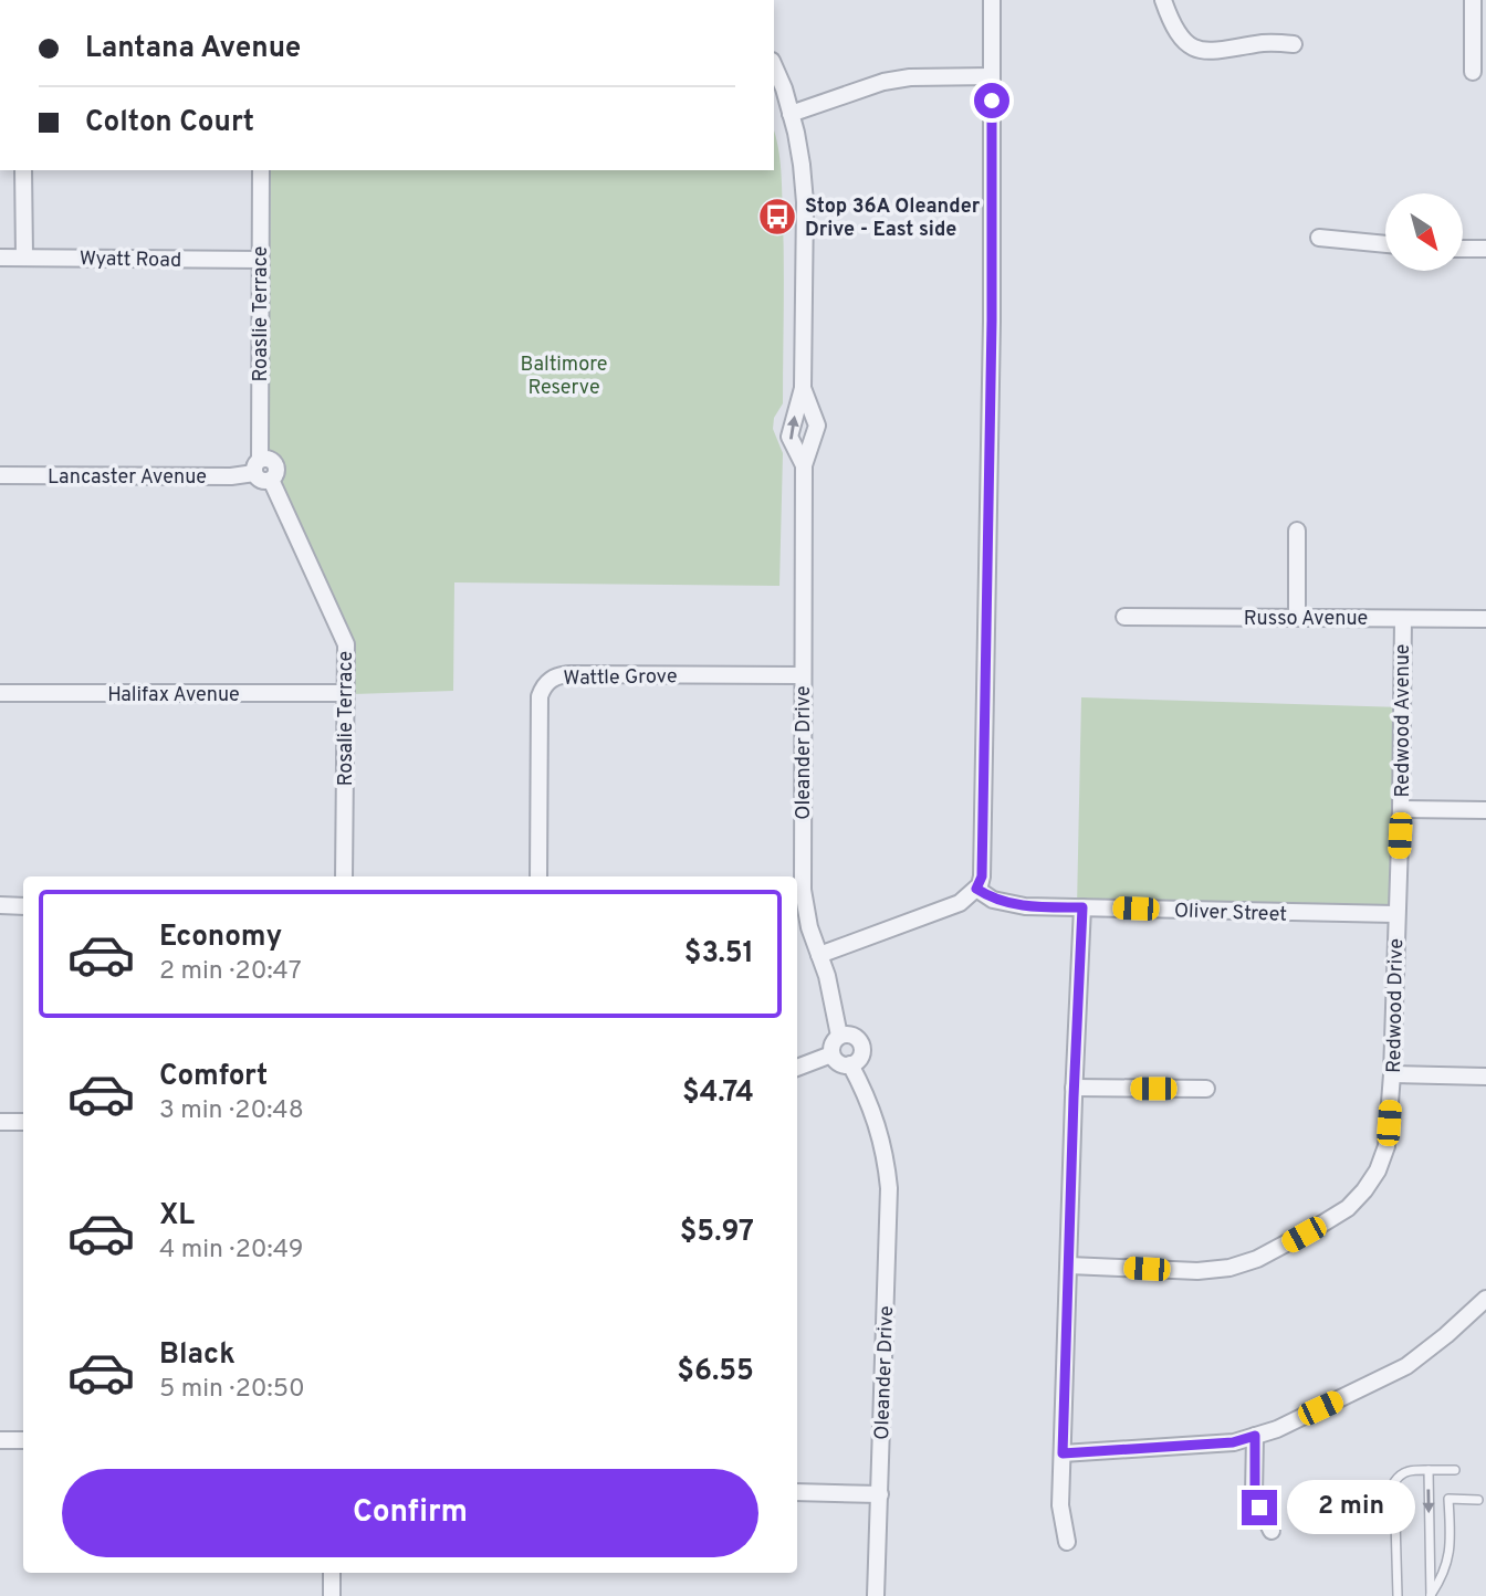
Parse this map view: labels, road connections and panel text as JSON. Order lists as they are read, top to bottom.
{
  "streets": {
    "street": [
      "Wyatt Road",
      "Roaslie Terrace",
      "Lancaster Avenue",
      "Russo Avenue",
      "Wattle Grove",
      "Halifax Avenue",
      "Rosalie Terrace",
      "Redwood Avenue",
      "Oleander Drive",
      "Oliver Street",
      "Redwood Drive"
    ]
  },
  "crossings": [
    ["Wyatt Road", "Roaslie Terrace"],
    ["Roaslie Terrace", "Lancaster Avenue"],
    ["Roaslie Terrace", "Rosalie Terrace"],
    ["Lancaster Avenue", "Rosalie Terrace"],
    ["Russo Avenue", "Redwood Avenue"],
    ["Wattle Grove", "Oleander Drive"],
    ["Halifax Avenue", "Rosalie Terrace"],
    ["Redwood Avenue", "Oliver Street"],
    ["Redwood Avenue", "Redwood Drive"],
    ["Oliver Street", "Redwood Drive"]
  ],
  "parks": ["Baltimore Reserve"],
  "places": {
    "bus stop": ["Stop 36A Oleander Drive - East side"]
  },
  "north": "bottom right",
  "page": {
    "banner": ["Lantana Avenue", "Colton Court"],
    "list": [
      {
        "name": "Economy",
        "note": "2 min · 20:47",
        "value": "$3.51"
      },
      {
        "name": "Comfort",
        "note": "3 min · 20:48",
        "value": "$4.74"
      },
      {
        "name": "XL",
        "note": "4 min · 20:49",
        "value": "$5.97"
      },
      {
        "name": "Black",
        "note": "5 min · 20:50",
        "value": "$6.55"
      }
    ],
    "buttons": "Confirm",
    "bubble": "2 min"
  }
}
